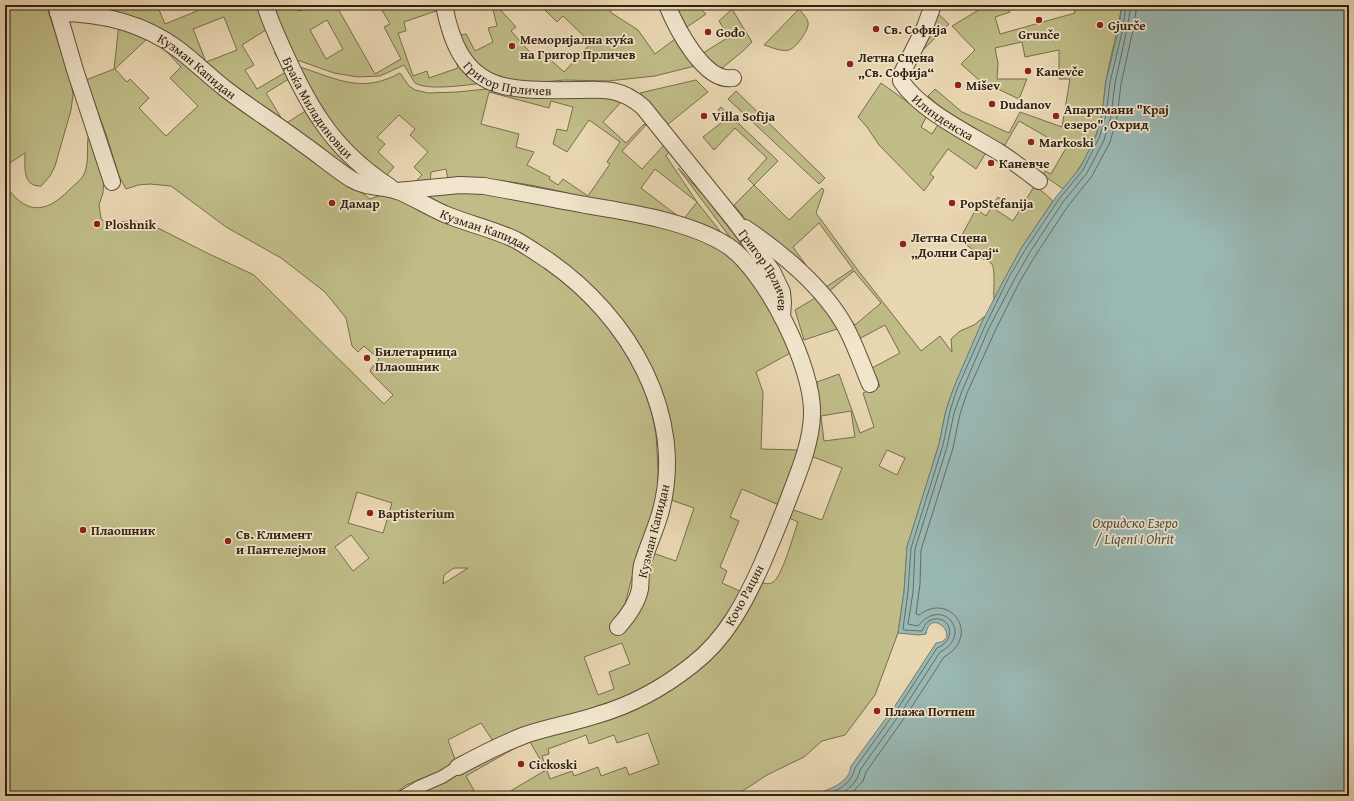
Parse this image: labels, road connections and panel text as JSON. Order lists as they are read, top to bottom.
{
  "streets": {
    "street": [
      "Кузман Капидан",
      "Григор Прличев",
      "Браќа Миладиновци",
      "Илинденска",
      "Кочо Рацин"
    ]
  },
  "crossings": [
    ["Кузман Капидан", "Григор Прличев"],
    ["Кузман Капидан", "Браќа Миладиновци"],
    ["Григор Прличев", "Браќа Миладиновци"],
    ["Григор Прличев", "Кочо Рацин"]
  ],
  "water": ["Охридско Езеро / Liqeni i Ohrit"],
  "places": [
    "Grunče",
    "Gjurče",
    "Св. Софија",
    "Gođo",
    "Меморијална куќа на Григор Прличев",
    "Летна Сцена „Св. Софија“",
    "Kanevče",
    "Mišev",
    "Dudanov",
    "Villa Sofija",
    "Апартмани \"Kрај eзеро\", Охрид",
    "Markoski",
    "Каневче",
    "Дамар",
    "PopStefanija",
    "Ploshnik",
    "Летна Сцена „Долни Сарај“",
    "Билетарница Плаошник",
    "Baptisterium",
    "Плаошник",
    "Св. Климент и Пантелејмон",
    "Плажа Потпеш",
    "Cickoski"
  ]
}
